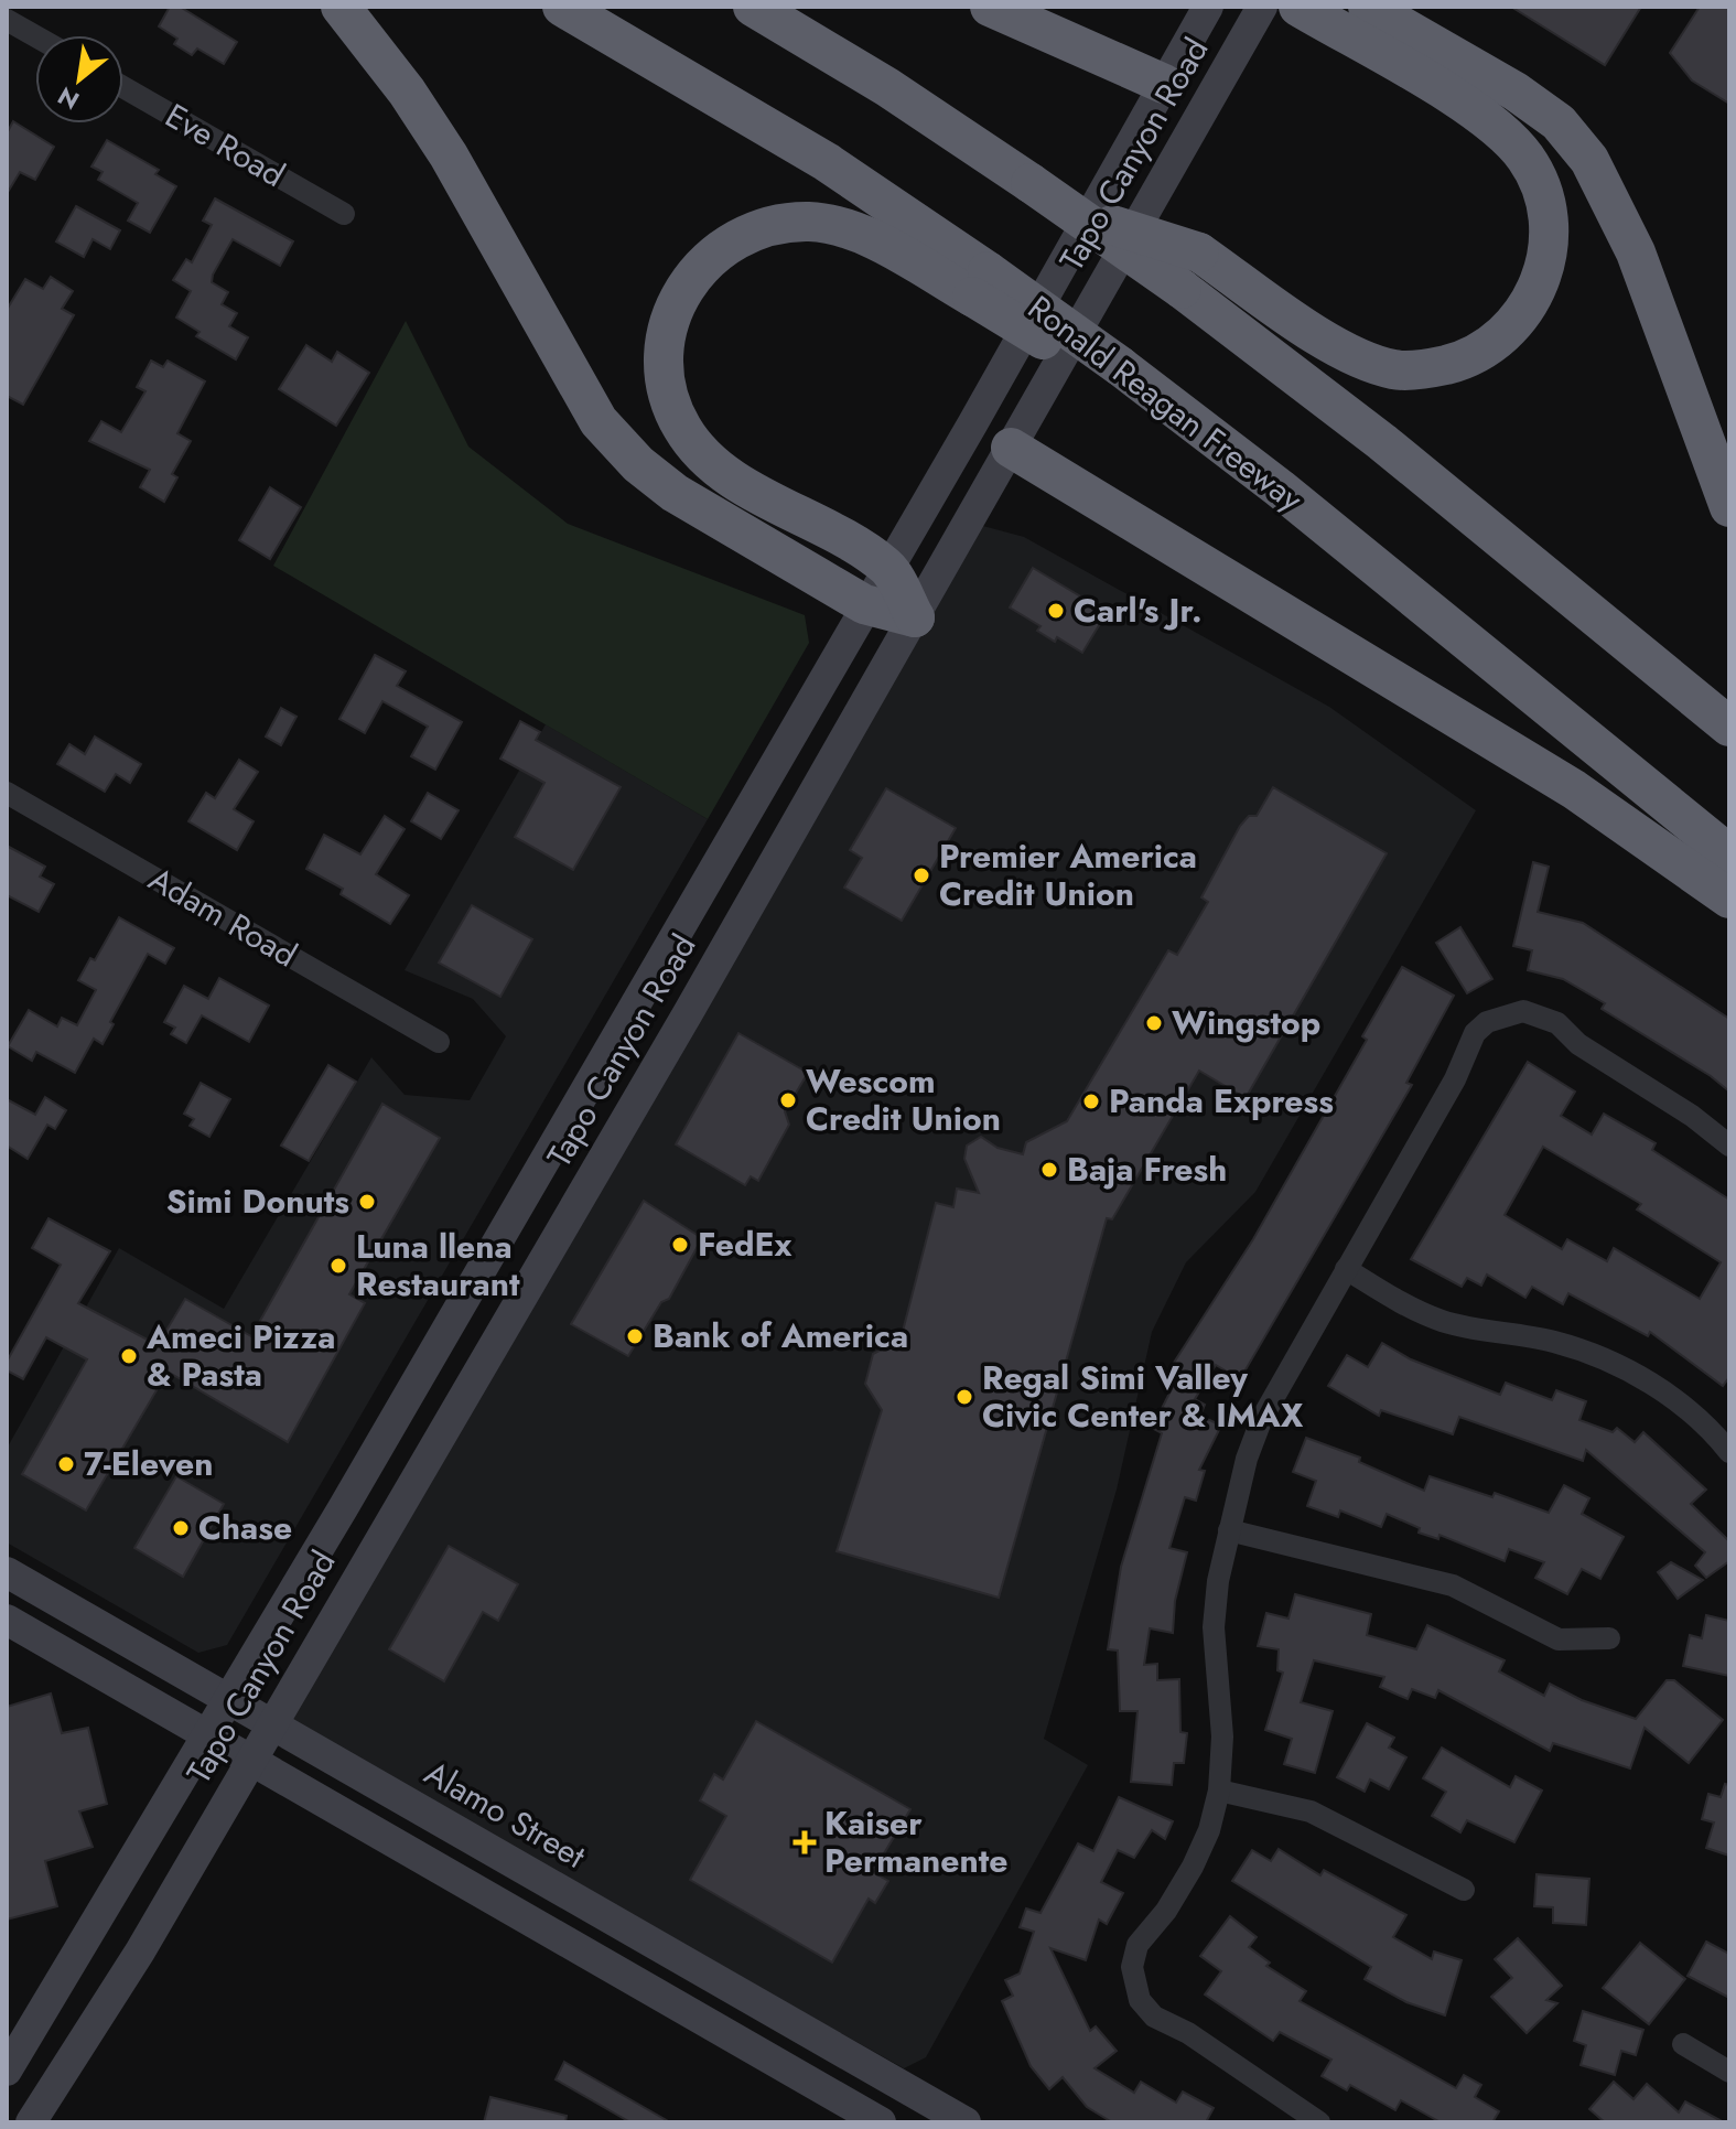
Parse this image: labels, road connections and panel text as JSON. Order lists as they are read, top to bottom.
{
  "streets": {
    "highway": ["Ronald Reagan Freeway"],
    "main road": ["Tapo Canyon Road", "Alamo Street"],
    "street": ["Eve Road", "Adam Road"]
  },
  "crossings": [
    ["Tapo Canyon Road", "Alamo Street"]
  ],
  "places": {
    "other": [
      "Carl's Jr.",
      "Premier America Credit Union",
      "Wingstop",
      "Wescom Credit Union",
      "Panda Express",
      "Baja Fresh",
      "Simi Donuts",
      "FedEx",
      "Luna llena Restaurant",
      "Bank of America",
      "Ameci Pizza & Pasta",
      "Regal Simi Valley Civic Center & IMAX",
      "7-Eleven",
      "Chase"
    ],
    "health": ["Kaiser Permanente"]
  },
  "north": "bottom left"
}
